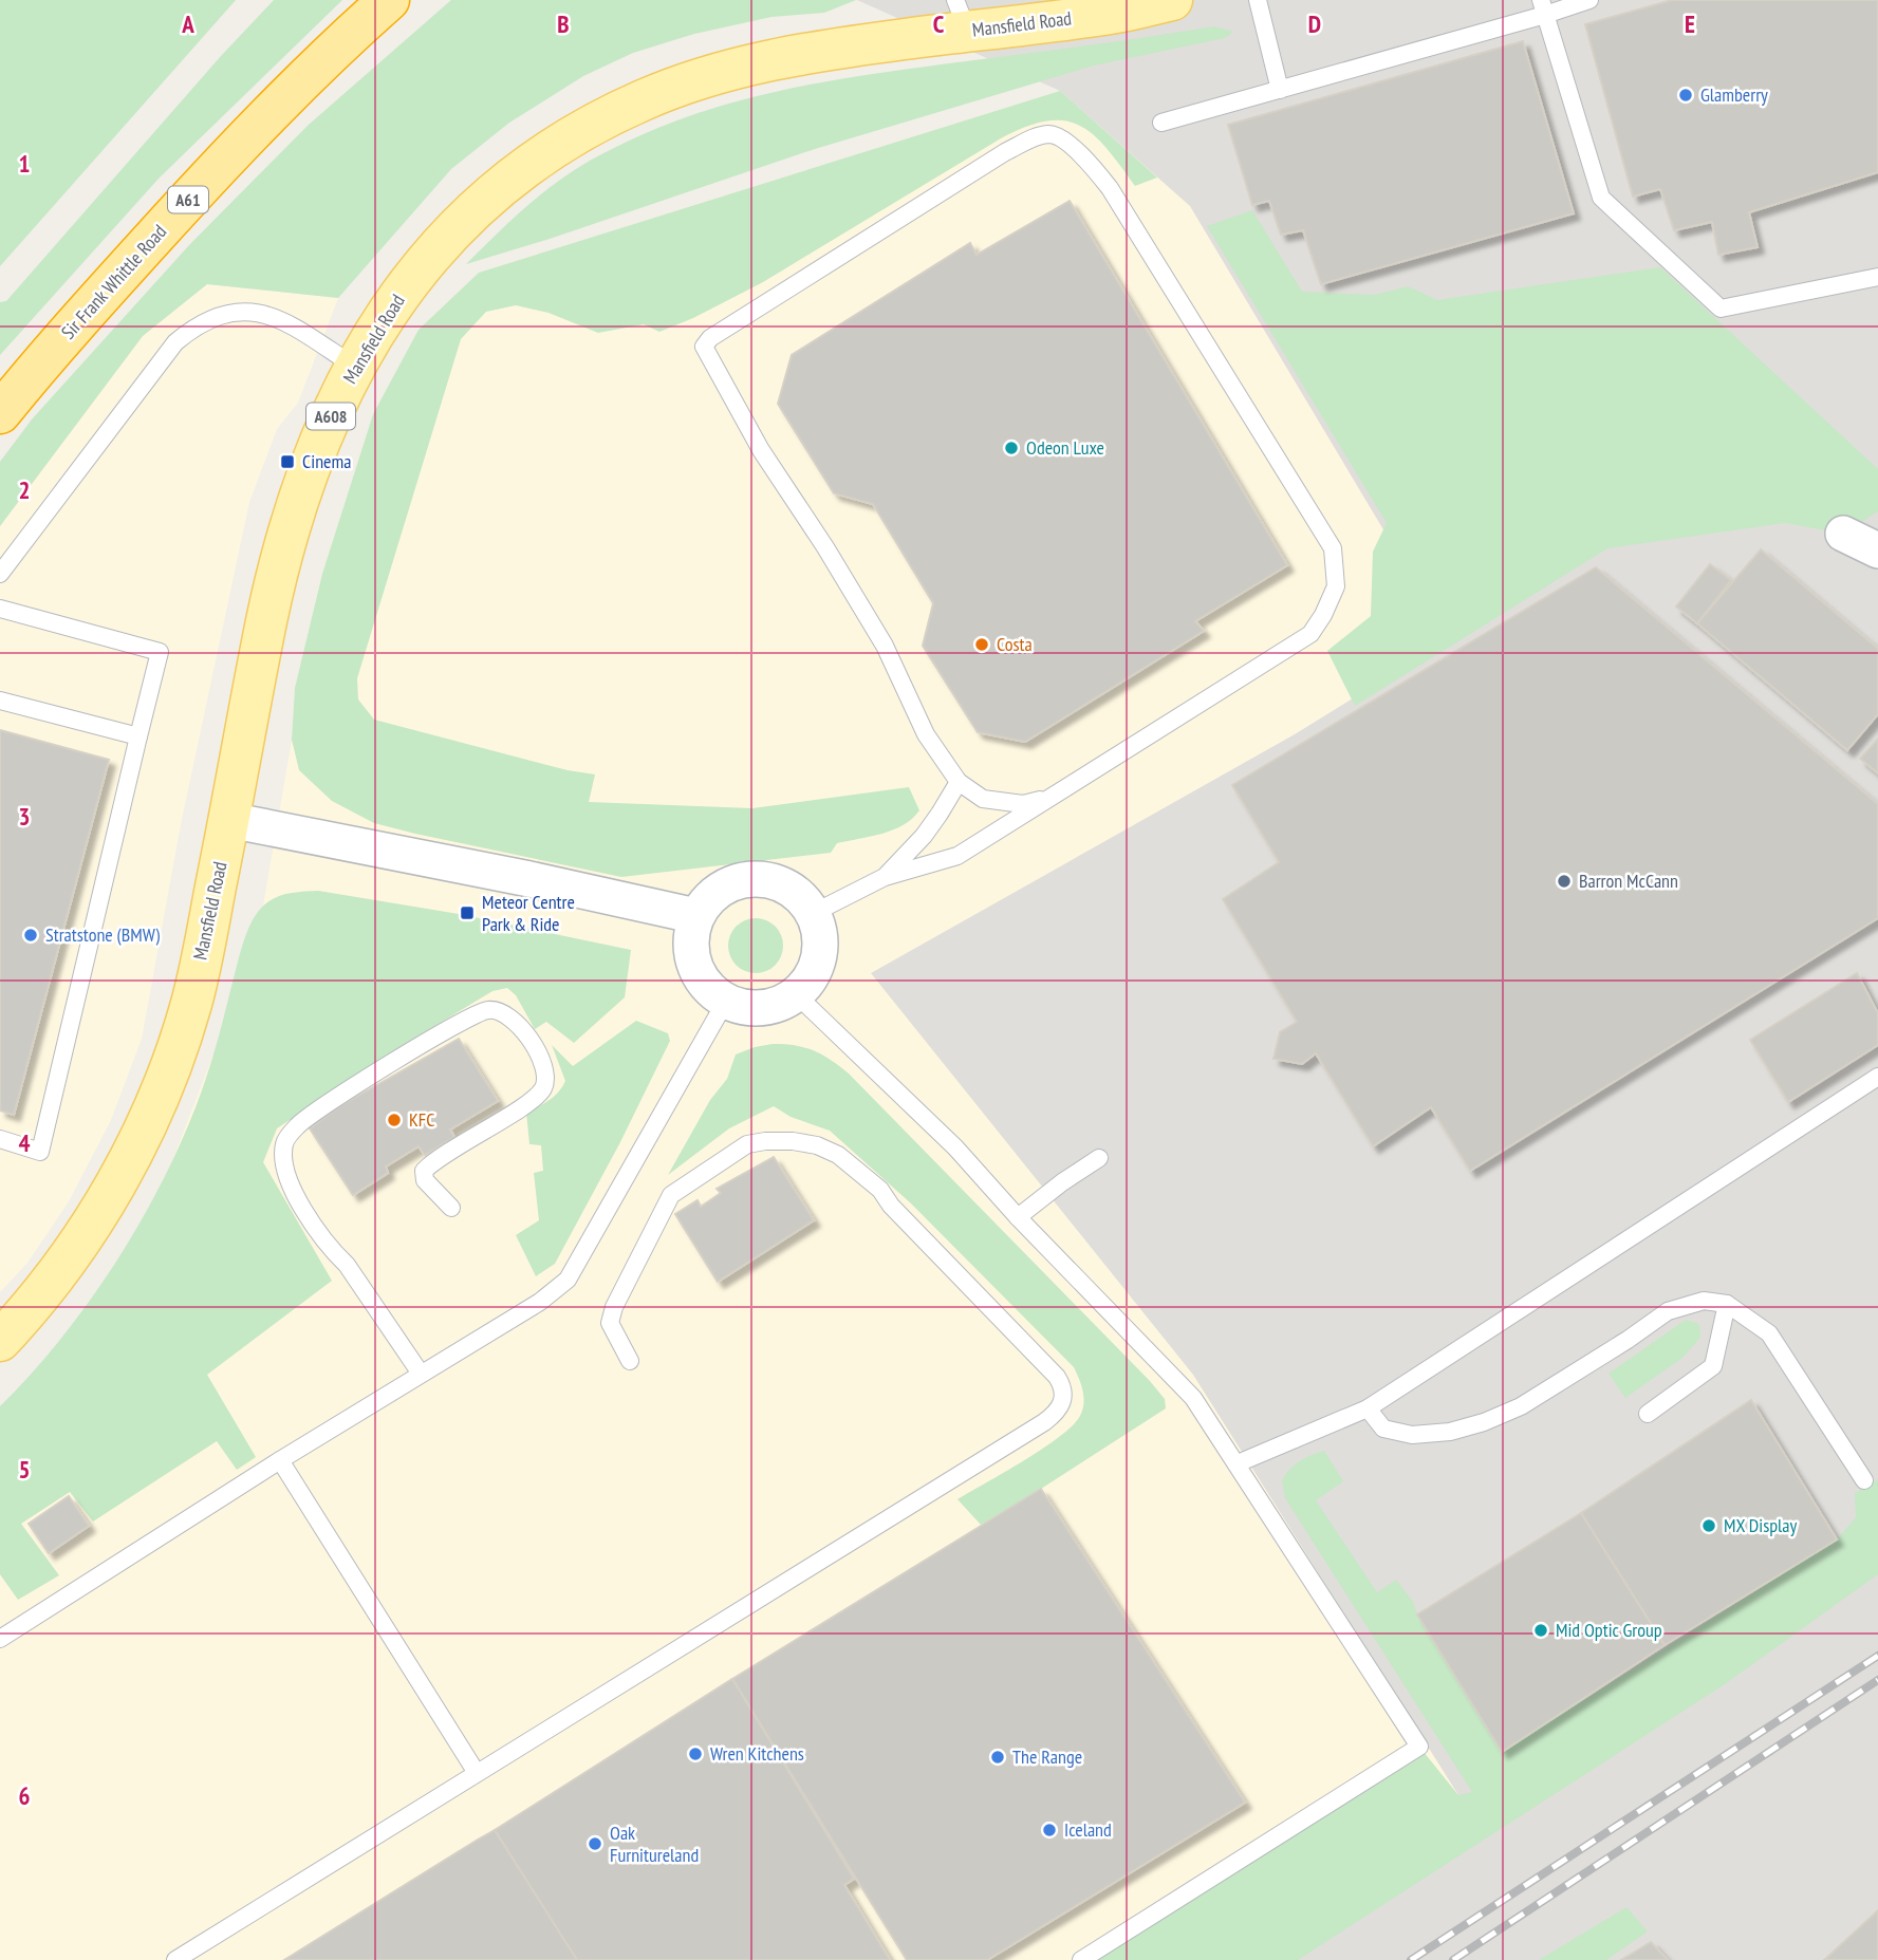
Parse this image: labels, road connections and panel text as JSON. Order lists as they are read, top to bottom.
{
  "streets": {
    "highway": ["A61", "Sir Frank Whittle Road"],
    "main road": ["Mansfield Road", "A608"]
  },
  "places": {
    "other": [
      "Glamberry",
      "Odeon Luxe",
      "Costa",
      "Barron McCann",
      "Stratstone (BMW)",
      "KFC",
      "MX Display",
      "Mid Optic Group",
      "Wren Kitchens",
      "The Range",
      "Iceland",
      "Oak Furnitureland"
    ],
    "transit": ["Cinema", "Meteor Centre Park & Ride"]
  },
  "grid": {
    "columns": [
      "A",
      "B",
      "C",
      "D",
      "E"
    ],
    "rows": [
      "1",
      "2",
      "3",
      "4",
      "5",
      "6"
    ]
  }
}
